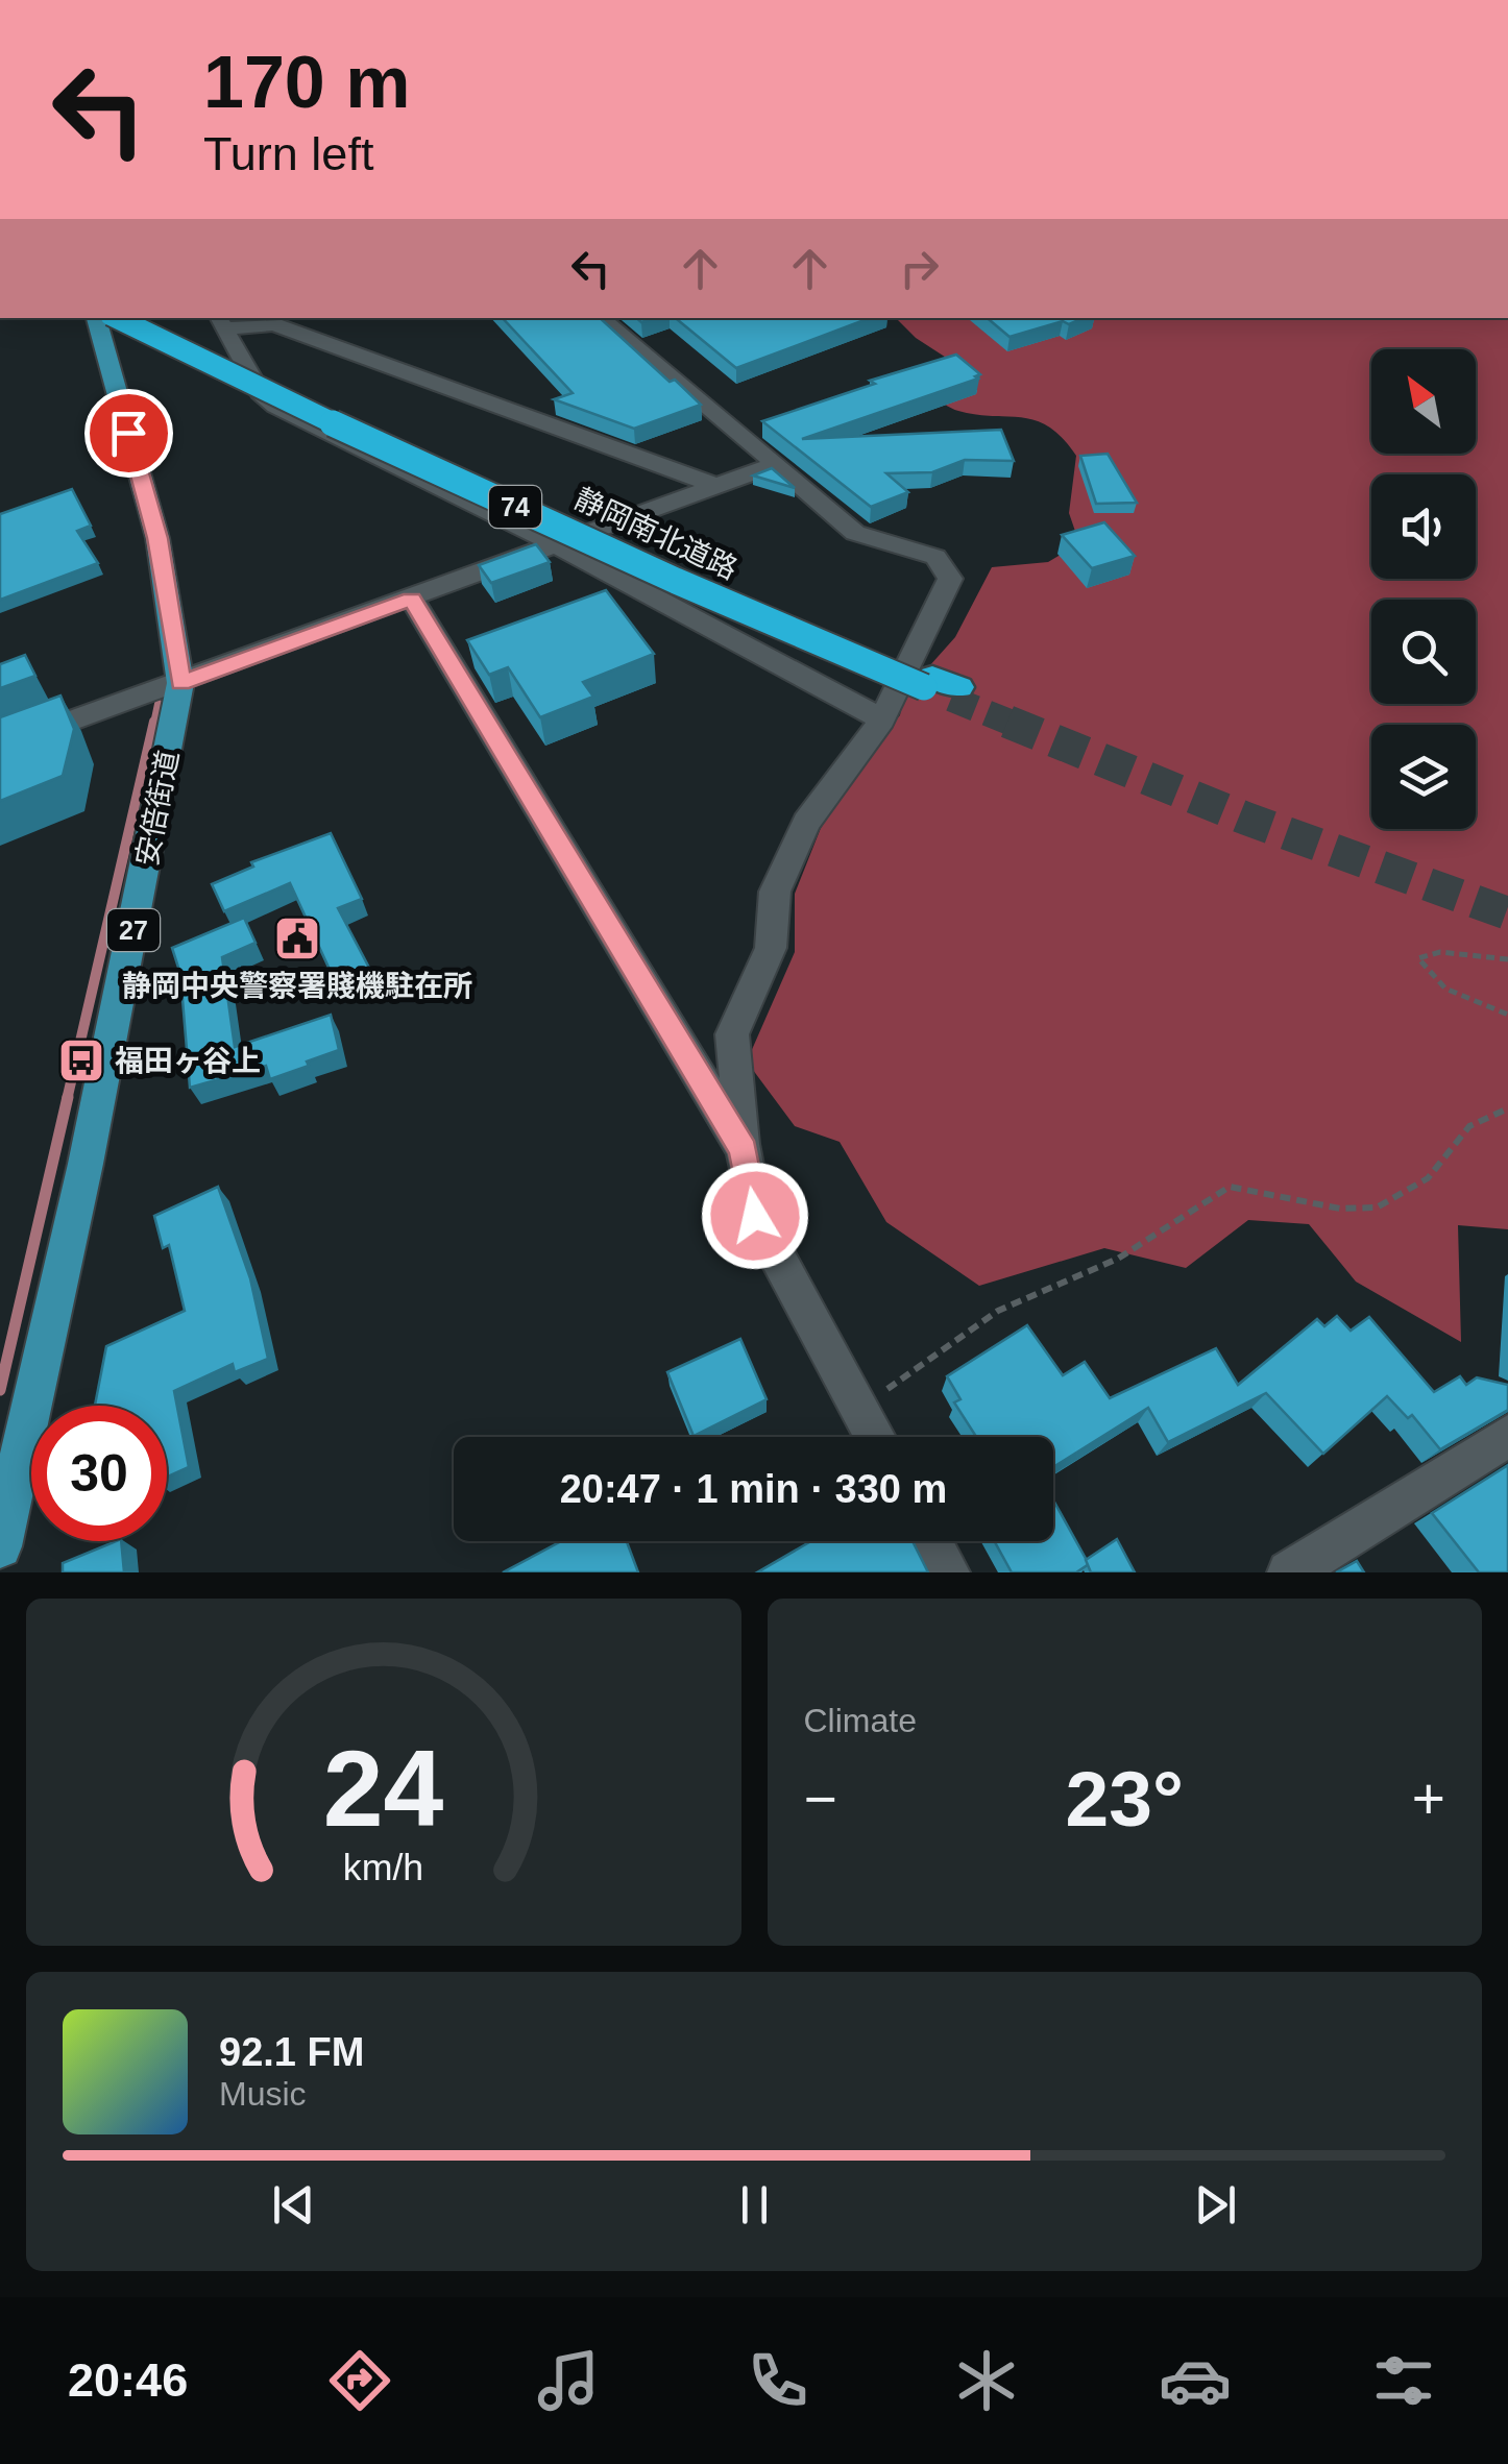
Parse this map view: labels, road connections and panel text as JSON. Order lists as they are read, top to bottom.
{
  "streets": {
    "highway": ["74", "静岡南北道路"],
    "main road": ["安倍街道", "27"]
  },
  "places": {
    "public building": ["静岡中央警察署賤機駐在所"],
    "bus stop": ["福田ヶ谷上"]
  },
  "north": "top left",
  "page": {
    "turn": ["170 m", "Turn left"],
    "limit": "30",
    "trip": "20:47 · 1 min · 330 m",
    "tile": "Climate",
    "heat": ["−", "23°", "+"],
    "song": ["92.1 FM", "Music"],
    "tabs": "20:46",
    "gauge": ["24", "km/h"]
  }
}
